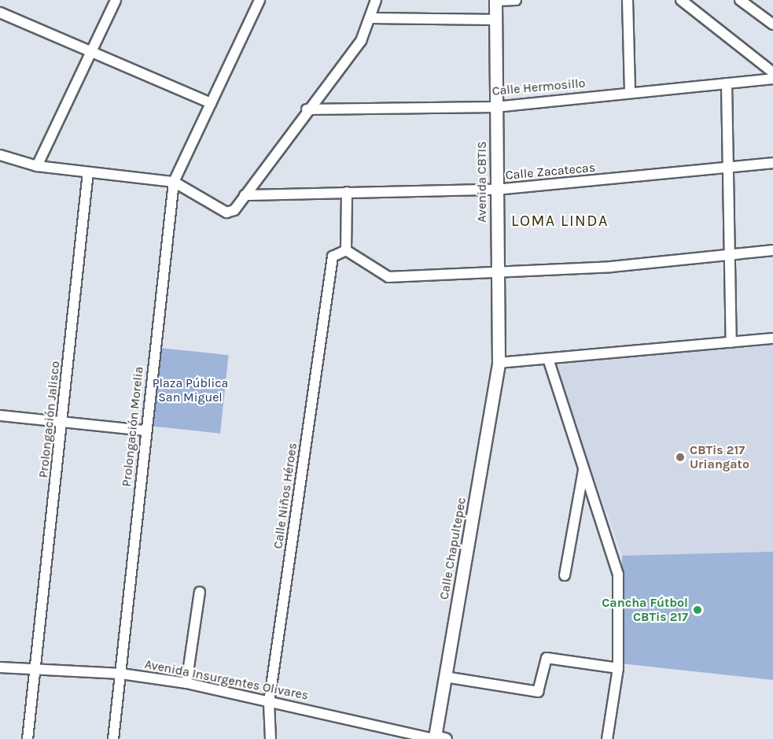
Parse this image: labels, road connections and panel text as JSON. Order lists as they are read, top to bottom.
{
  "streets": {
    "street": [
      "Calle Hermosillo",
      "Calle Zacatecas",
      "Avenida CBTIS",
      "Prolongación Jalisco",
      "Prolongación Morelia",
      "Calle Niños Héroes",
      "Calle Chapultepec",
      "Avenida Insurgentes Olivares"
    ]
  },
  "crossings": [
    ["Calle Hermosillo", "Avenida CBTIS"],
    ["Calle Zacatecas", "Avenida CBTIS"],
    ["Avenida CBTIS", "Calle Chapultepec"],
    ["Prolongación Jalisco", "Avenida Insurgentes Olivares"],
    ["Prolongación Morelia", "Avenida Insurgentes Olivares"],
    ["Calle Niños Héroes", "Avenida Insurgentes Olivares"],
    ["Calle Chapultepec", "Avenida Insurgentes Olivares"]
  ],
  "districts": ["LOMA LINDA"],
  "parks": ["Plaza Pública San Miguel"],
  "places": ["CBTis 217 Uriangato", "Cancha Fútbol CBTis 217"]
}
